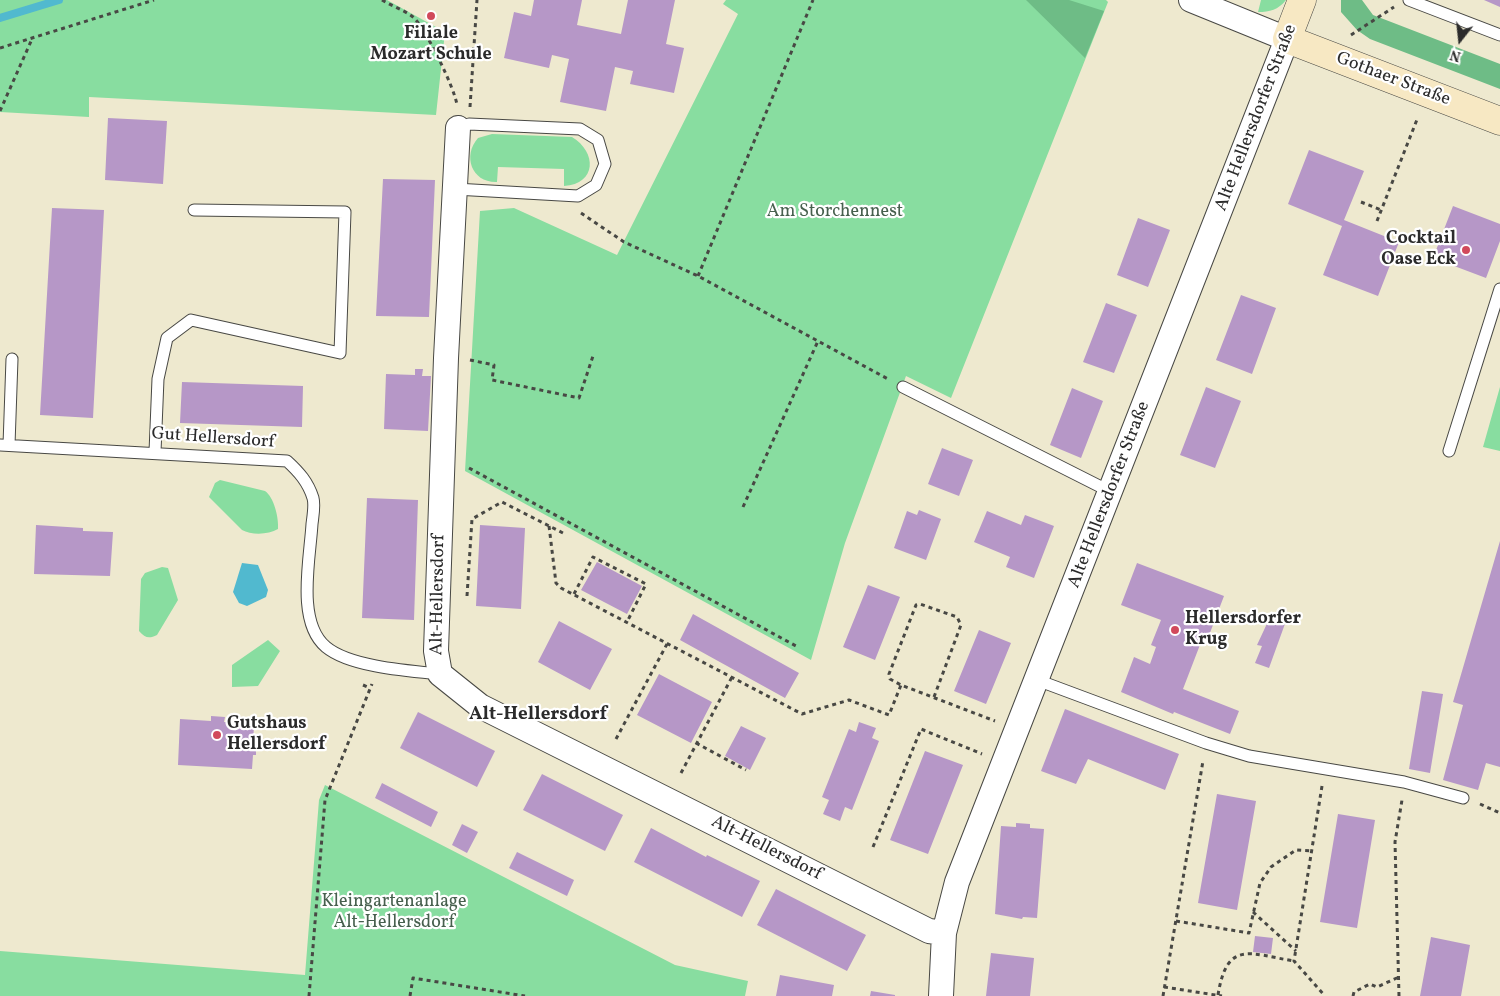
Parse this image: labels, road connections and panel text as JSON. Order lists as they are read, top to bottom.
{
  "streets": {
    "street": ["Gothaer Straße", "Alte Hellersdorfer Straße", "Alt-Hellersdorf"],
    "lane": ["Gut Hellersdorf"]
  },
  "crossings": [
    ["Gothaer Straße", "Alte Hellersdorfer Straße"],
    ["Alte Hellersdorfer Straße", "Alt-Hellersdorf"],
    ["Gut Hellersdorf", "Alt-Hellersdorf"]
  ],
  "districts": ["Alt-Hellersdorf"],
  "parks": ["Am Storchennest", "Kleingartenanlage Alt-Hellersdorf"],
  "places": [
    "Filiale Mozart Schule",
    "Cocktail Oase Eck",
    "Hellersdorfer Krug",
    "Gutshaus Hellersdorf"
  ],
  "north": "bottom"
}
